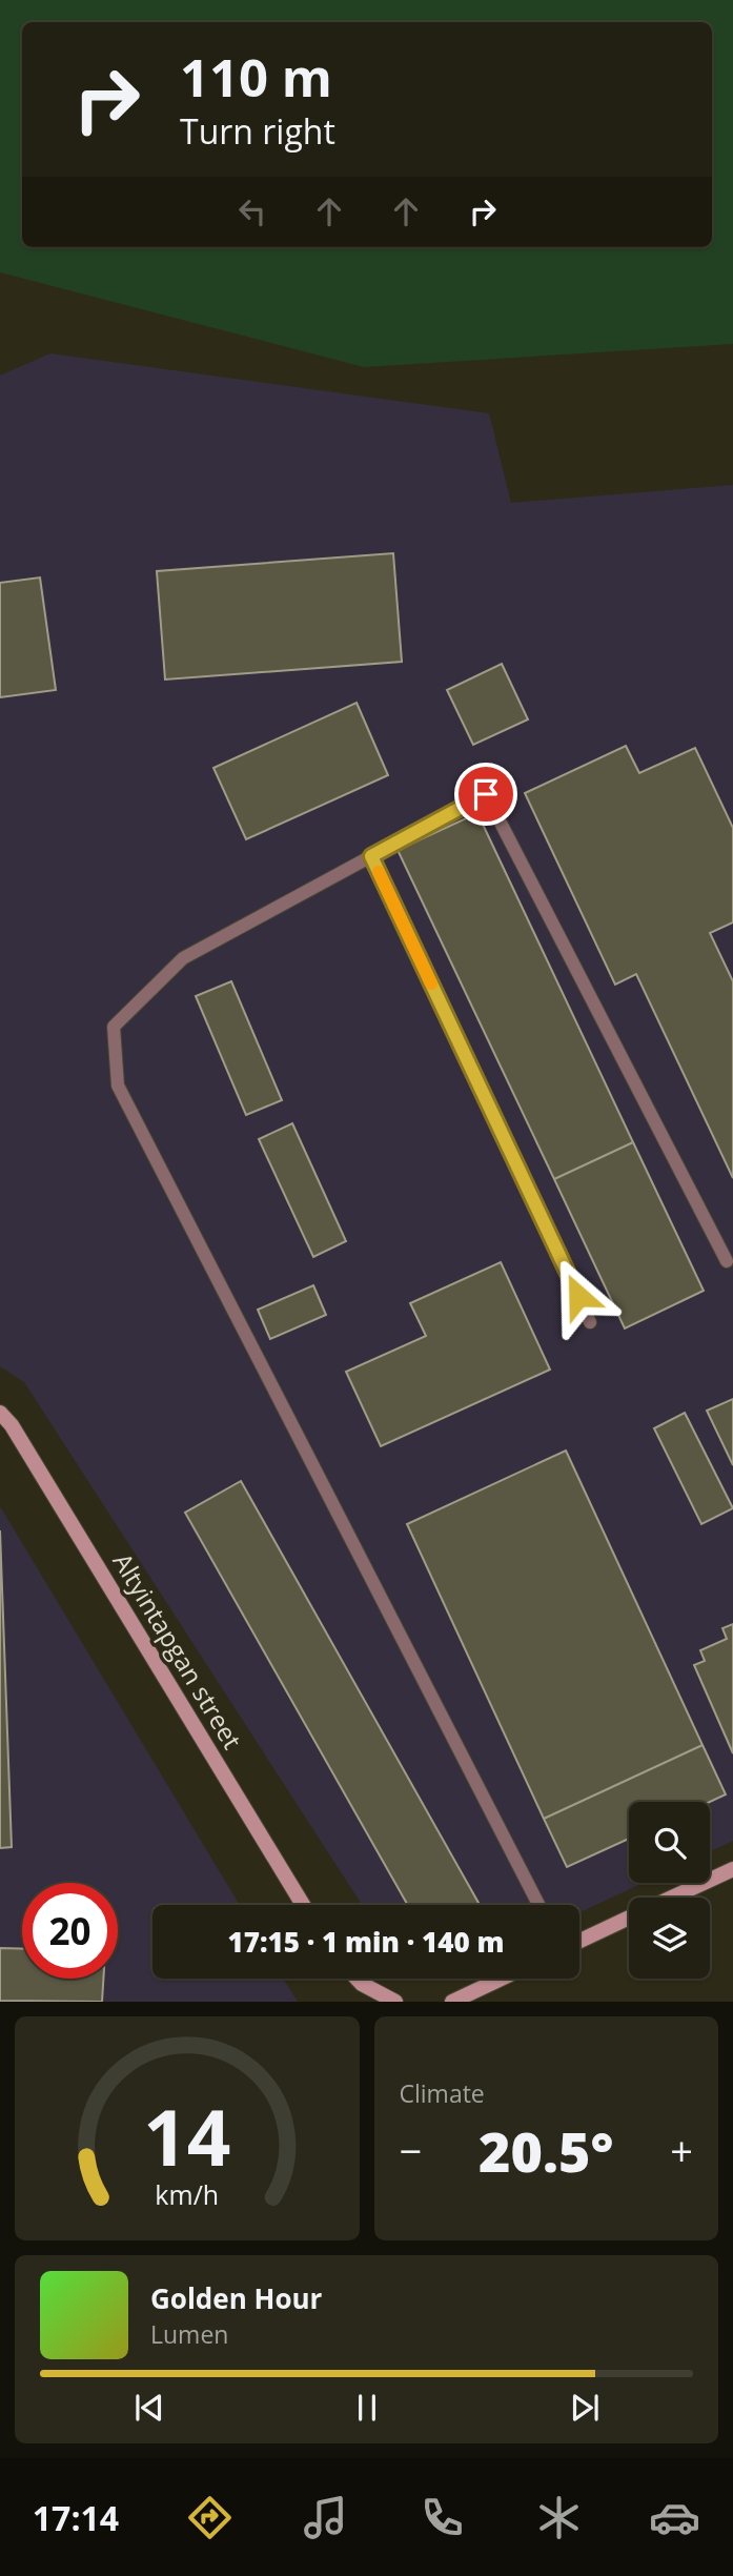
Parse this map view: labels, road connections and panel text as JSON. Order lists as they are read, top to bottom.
{
  "streets": {
    "street": ["Altyintapgan street"]
  },
  "page": {
    "turn": ["110 m", "Turn right"],
    "limit": "20",
    "trip": "17:15 · 1 min · 140 m",
    "tile": "Climate",
    "heat": ["−", "20.5°", "+"],
    "song": ["Golden Hour", "Lumen"],
    "tabs": "17:14",
    "gauge": ["14", "km/h"]
  }
}
